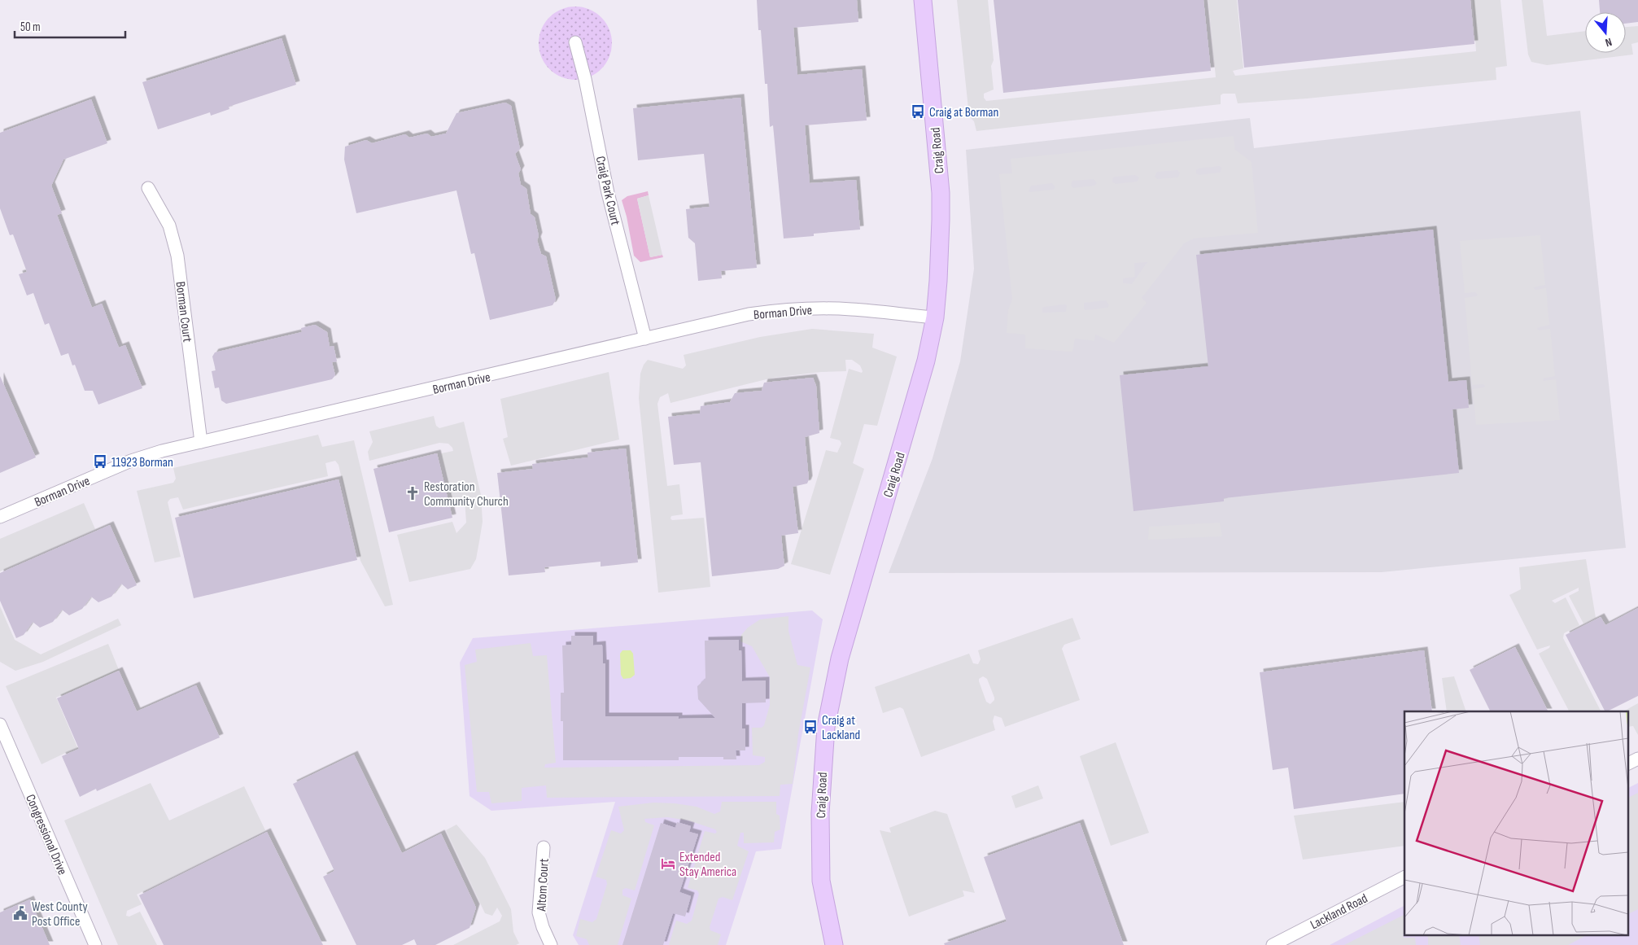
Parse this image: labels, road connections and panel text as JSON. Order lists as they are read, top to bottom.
{
  "streets": {
    "main road": ["Craig Road"],
    "street": [
      "Craig Park Court",
      "Borman Court",
      "Borman Drive",
      "Congressional Drive",
      "Altom Court",
      "Lackland Road"
    ]
  },
  "crossings": [
    ["Craig Road", "Borman Drive"],
    ["Craig Park Court", "Borman Drive"],
    ["Borman Court", "Borman Drive"]
  ],
  "places": {
    "bus stop": ["Craig at Borman", "11923 Borman", "Craig at Lackland"],
    "church": ["Restoration Community Church"],
    "hotel": ["Extended Stay America"],
    "public building": ["West County Post Office"]
  },
  "scale_bar": "50 m",
  "north": "bottom"
}
